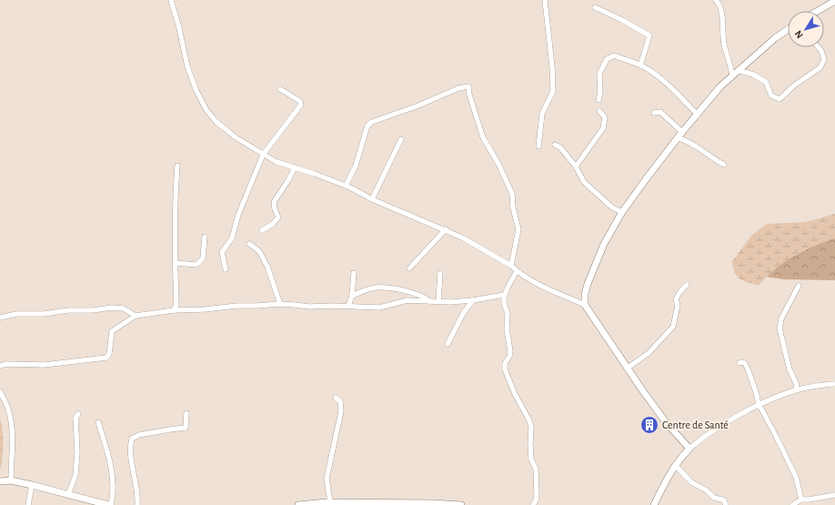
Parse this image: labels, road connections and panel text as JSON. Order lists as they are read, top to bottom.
{
  "places": {
    "building": ["Centre de Santé"]
  },
  "north": "bottom left"
}
